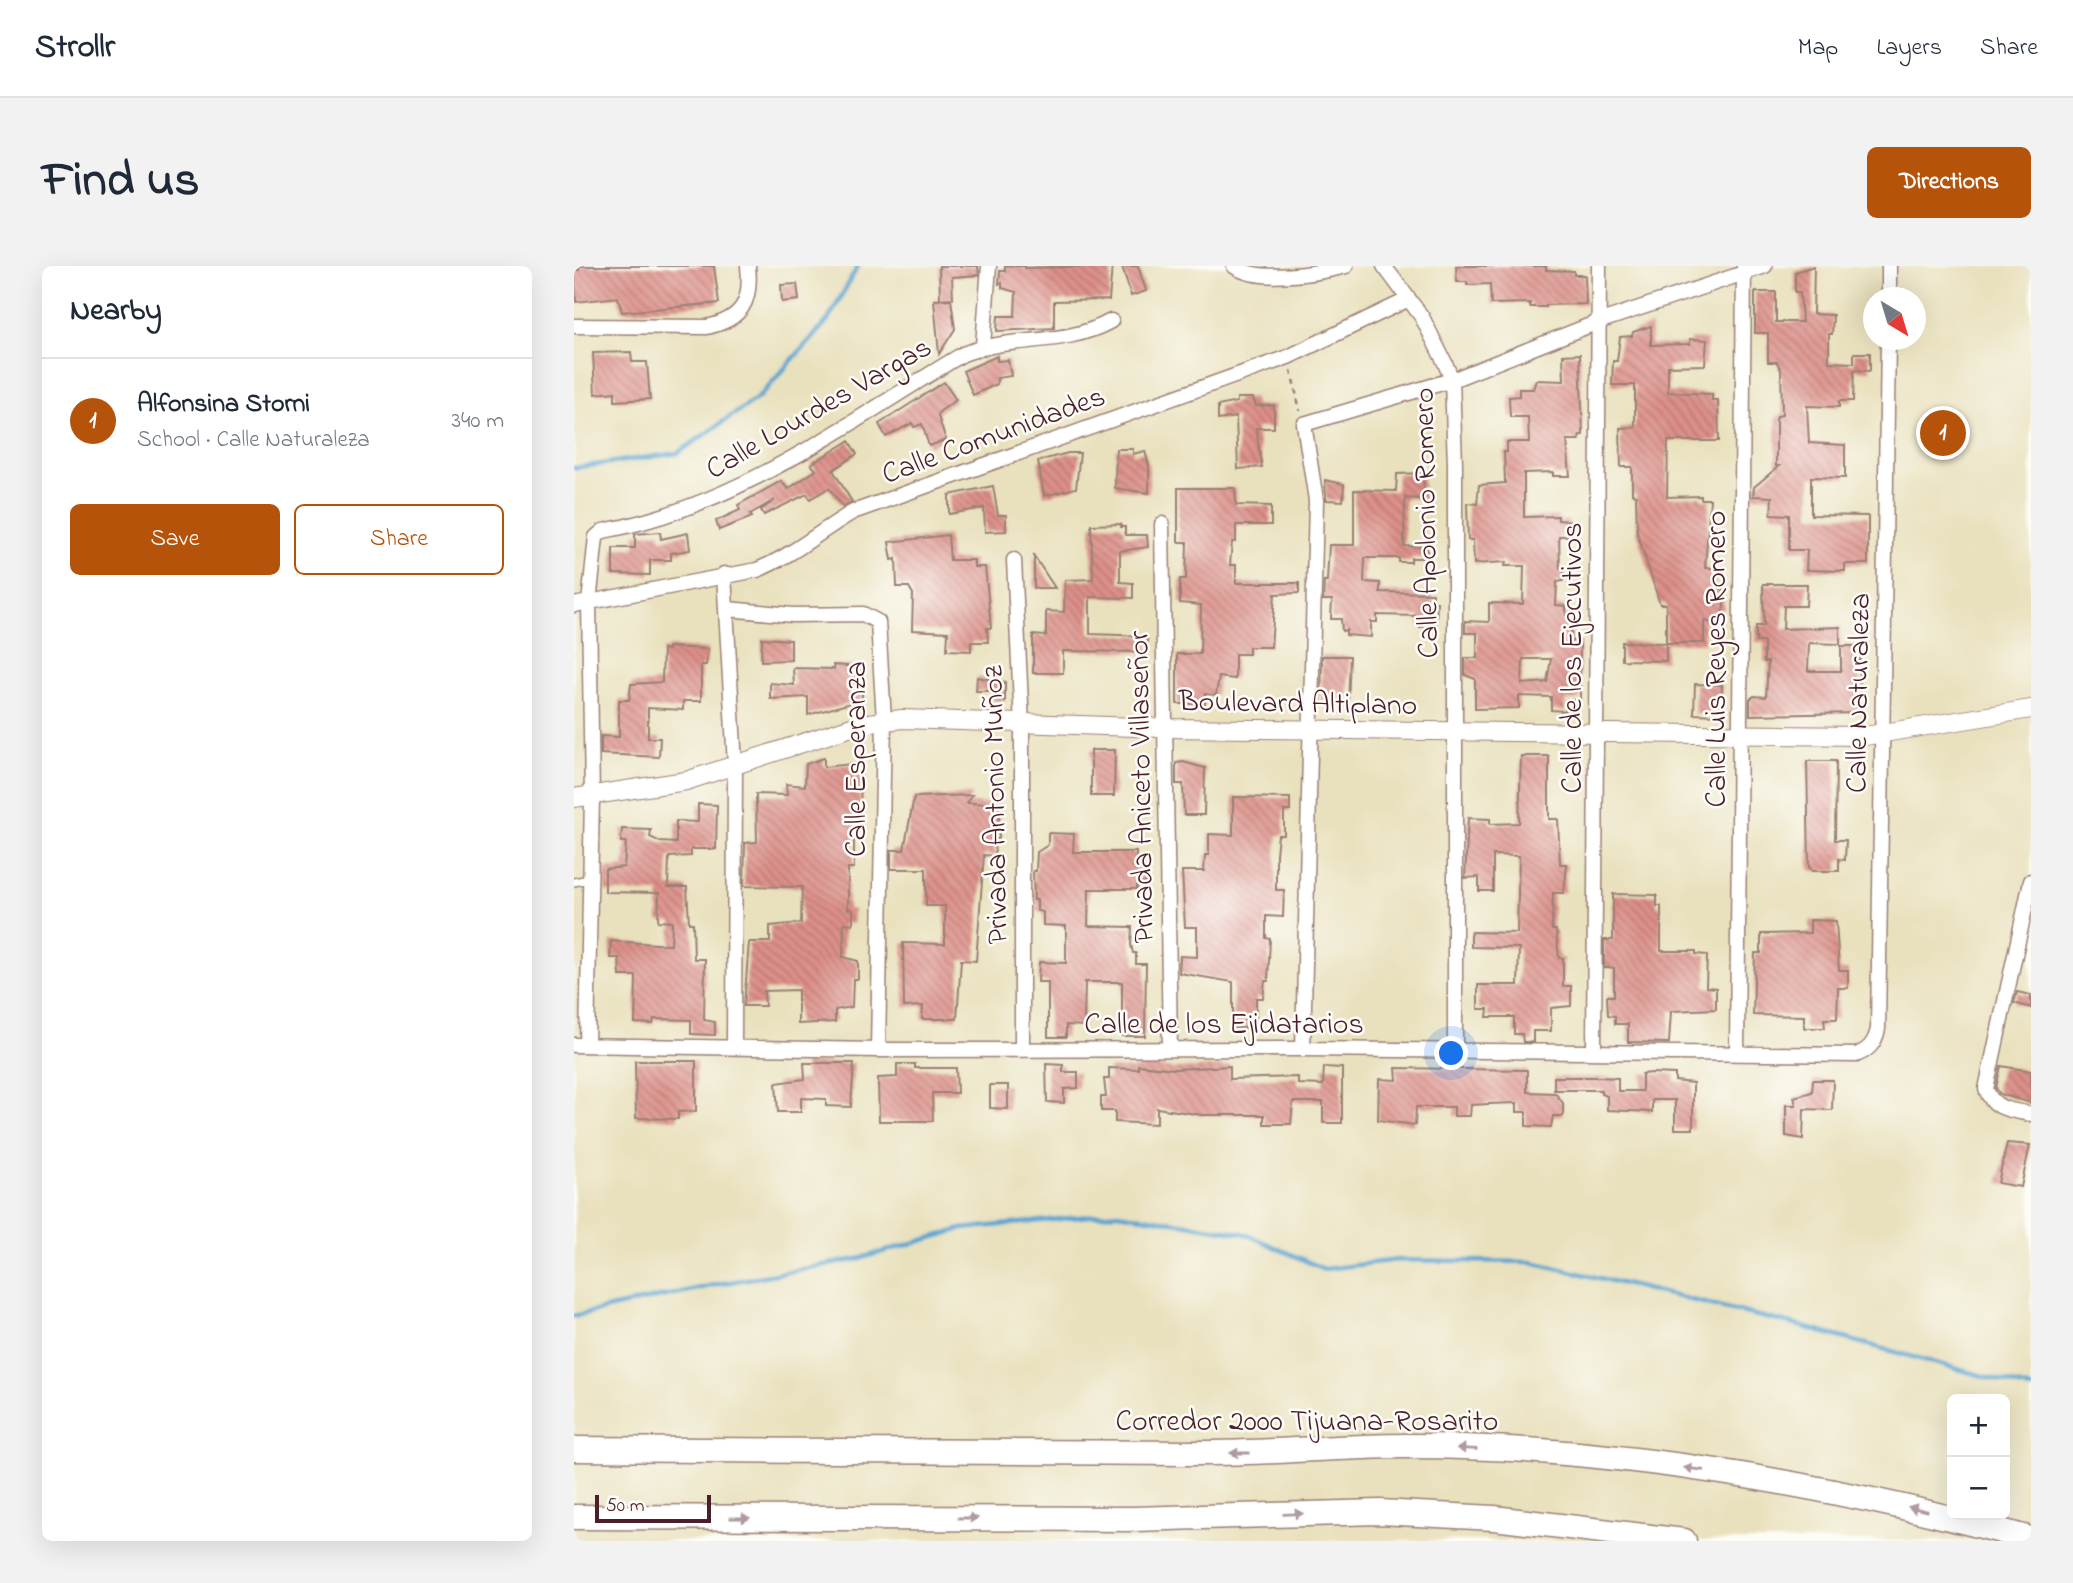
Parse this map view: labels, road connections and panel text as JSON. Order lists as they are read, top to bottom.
{
  "streets": {
    "highway": ["Corredor 2000 Tijuana-Rosarito"],
    "street": [
      "Calle Lourdes Vargas",
      "Calle Comunidades",
      "Calle Apolonio Romero",
      "Calle de los Ejecutivos",
      "Calle Luis Reyes Romero",
      "Calle Naturaleza",
      "Boulevard Altiplano",
      "Calle Esperanza",
      "Privada Aniceto Villaseñor",
      "Privada Antonio Muñoz",
      "Calle de los Ejidatarios"
    ]
  },
  "crossings": [
    ["Calle Lourdes Vargas", "Calle Comunidades"],
    ["Calle Lourdes Vargas", "Boulevard Altiplano"],
    ["Calle Lourdes Vargas", "Calle de los Ejidatarios"],
    ["Calle Comunidades", "Calle Apolonio Romero"],
    ["Calle Apolonio Romero", "Boulevard Altiplano"],
    ["Calle Apolonio Romero", "Calle de los Ejidatarios"],
    ["Calle de los Ejecutivos", "Boulevard Altiplano"],
    ["Calle de los Ejecutivos", "Calle de los Ejidatarios"],
    ["Calle Luis Reyes Romero", "Boulevard Altiplano"],
    ["Calle Luis Reyes Romero", "Calle de los Ejidatarios"],
    ["Calle Naturaleza", "Boulevard Altiplano"],
    ["Calle Naturaleza", "Calle de los Ejidatarios"],
    ["Boulevard Altiplano", "Calle Esperanza"],
    ["Boulevard Altiplano", "Privada Aniceto Villaseñor"],
    ["Boulevard Altiplano", "Privada Antonio Muñoz"],
    ["Calle Esperanza", "Calle de los Ejidatarios"],
    ["Privada Aniceto Villaseñor", "Calle de los Ejidatarios"],
    ["Privada Antonio Muñoz", "Calle de los Ejidatarios"]
  ],
  "scale_bar": "50 m",
  "north": "bottom right",
  "page": {
    "header": "Strollr",
    "nav": ["Map", "Layers", "Share"],
    "title": "Find us",
    "buttons": [
      "Directions",
      ["Save", "Share"]
    ],
    "heading": "Nearby",
    "list": [
      {
        "mark": "1",
        "name": "Alfonsina Storni",
        "note": "School · Calle Naturaleza",
        "value": "340 m"
      }
    ],
    "pins": "1",
    "map_buttons": ["+", "−"],
    "scale": "50 m"
  }
}
